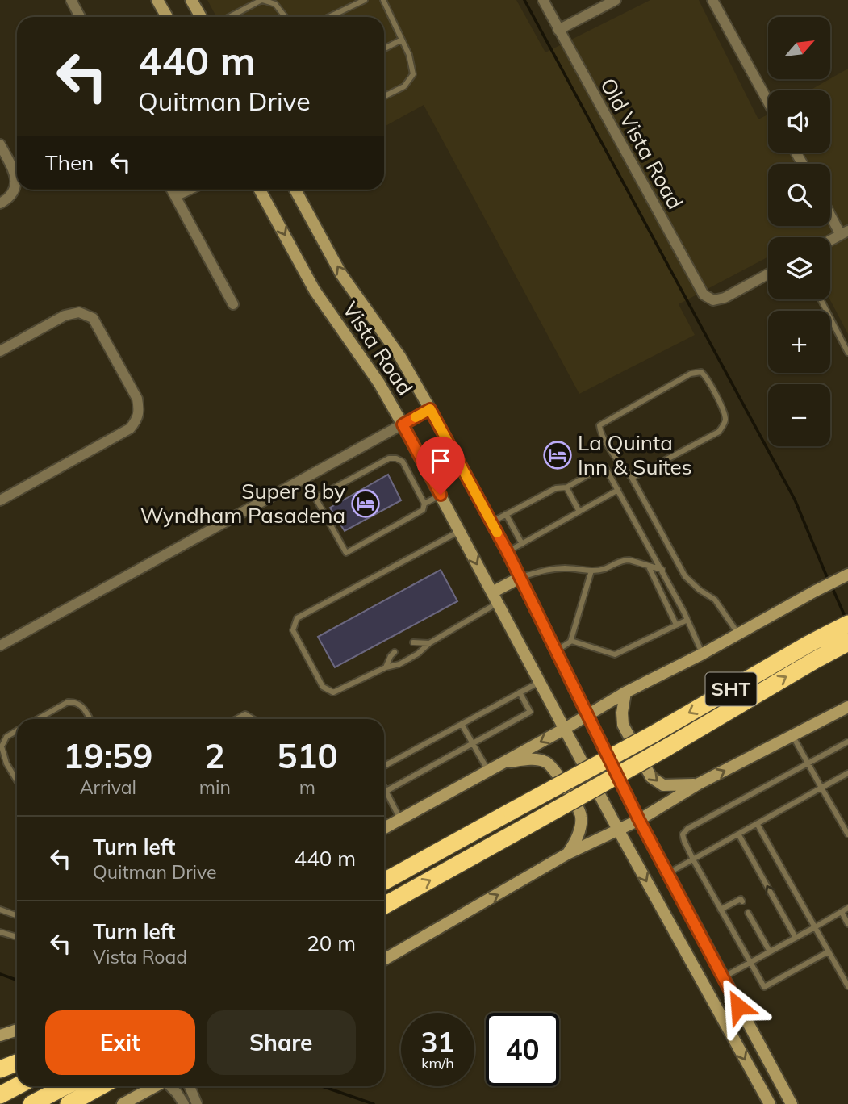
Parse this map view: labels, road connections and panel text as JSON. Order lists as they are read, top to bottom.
{
  "streets": {
    "highway": ["SHT"],
    "street": ["Old Vista Road", "Vista Road"]
  },
  "places": {
    "hotel": ["La Quinta Inn & Suites", "Super 8 by Wyndham Pasadena"]
  },
  "north": "top right",
  "page": {
    "map_buttons": ["+", "−"],
    "turn": ["440 m", "Quitman Drive"],
    "then": "Then",
    "eta": [
      "19:59",
      "Arrival",
      "2",
      "min",
      "510",
      "m"
    ],
    "list": [
      {
        "name": "Turn left",
        "note": "Quitman Drive",
        "value": "440 m"
      },
      {
        "name": "Turn left",
        "note": "Vista Road",
        "value": "20 m"
      }
    ],
    "buttons": ["Exit", "Share"],
    "speed": "31 km/h",
    "limit": "40"
  }
}
